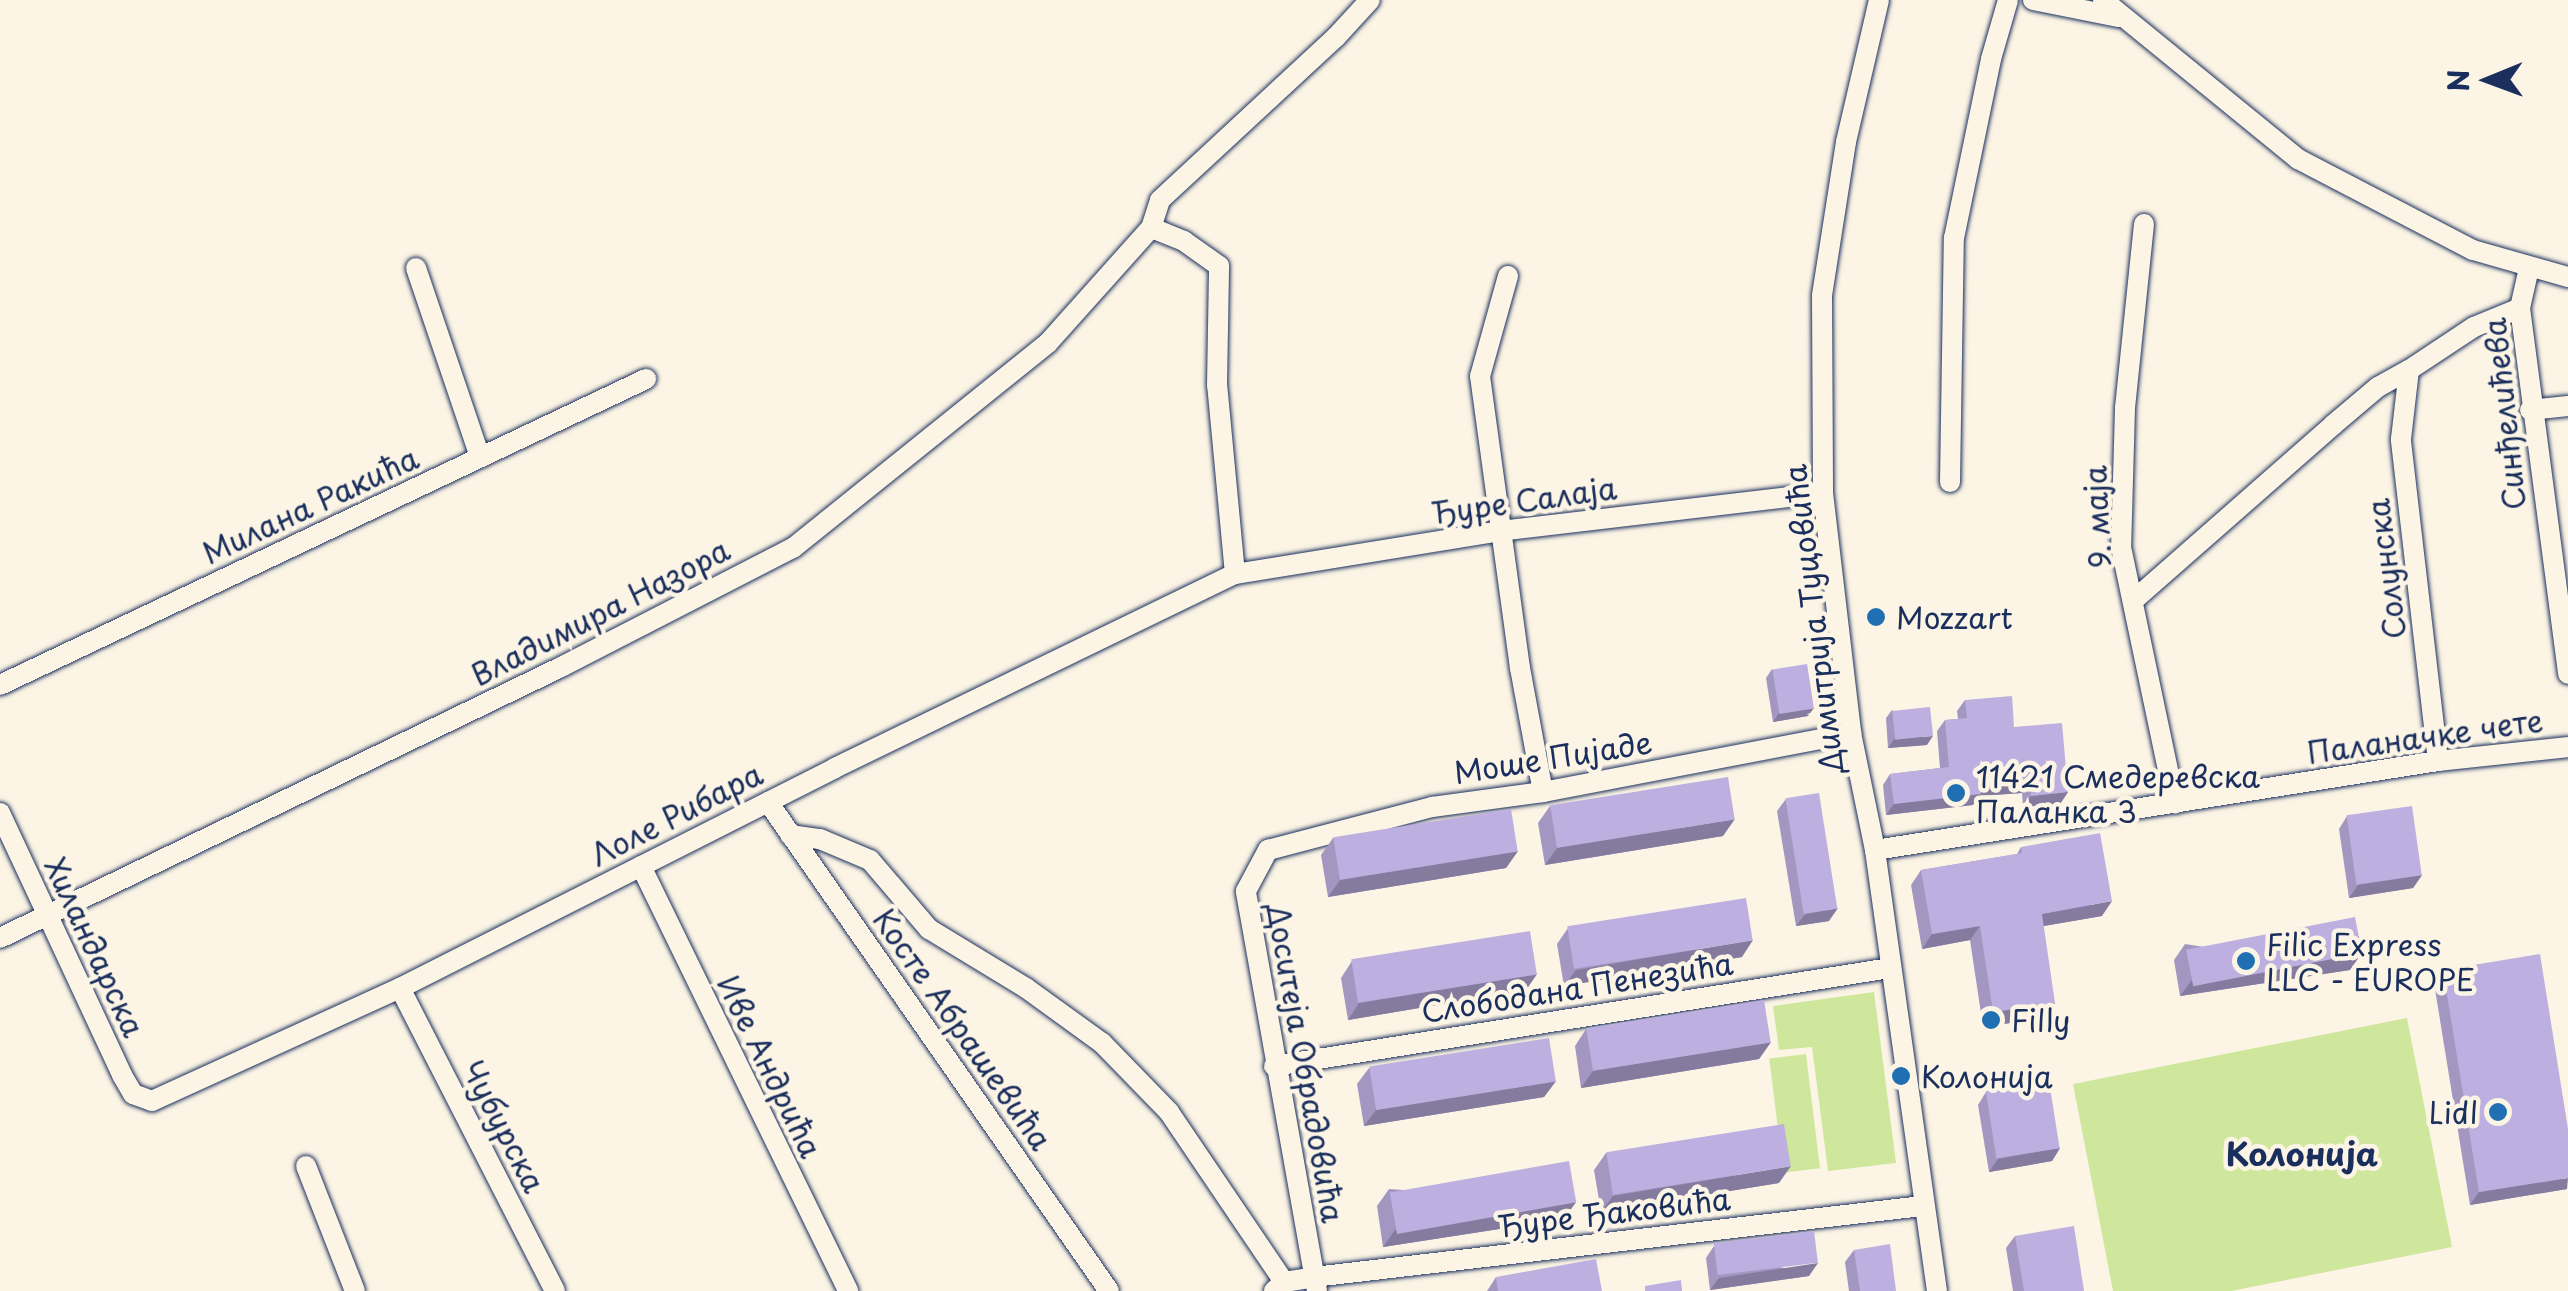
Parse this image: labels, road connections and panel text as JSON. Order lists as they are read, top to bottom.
{
  "streets": {
    "street": [
      "Синђелићева",
      "Ђуре Салаја",
      "Милана Ракића",
      "9. маја",
      "Солунска",
      "Владимира Назора",
      "Димитрија Туцовића",
      "Паланачке чете",
      "Моше Пијаде",
      "Лоле Рибара",
      "Хиландарска",
      "Слободана Пенезића",
      "Косте Абрашевића",
      "Доситеја Обрадовића",
      "Иве Андрића",
      "Чубурска",
      "Ђуре Ђаковића"
    ]
  },
  "crossings": [
    ["Ђуре Салаја", "Димитрија Туцовића"],
    ["Ђуре Салаја", "Лоле Рибара"],
    ["9. маја", "Паланачке чете"],
    ["Солунска", "Паланачке чете"],
    ["Владимира Назора", "Хиландарска"],
    ["Димитрија Туцовића", "Паланачке чете"],
    ["Димитрија Туцовића", "Моше Пијаде"],
    ["Димитрија Туцовића", "Слободана Пенезића"],
    ["Димитрија Туцовића", "Ђуре Ђаковића"],
    ["Моше Пијаде", "Доситеја Обрадовића"],
    ["Лоле Рибара", "Хиландарска"],
    ["Лоле Рибара", "Косте Абрашевића"],
    ["Лоле Рибара", "Иве Андрића"],
    ["Лоле Рибара", "Чубурска"],
    ["Слободана Пенезића", "Доситеја Обрадовића"],
    ["Доситеја Обрадовића", "Ђуре Ђаковића"]
  ],
  "districts": ["Колонија"],
  "places": [
    "Mozzart",
    "11421 Смедеревска Паланка 3",
    "Filic Express LLC - EUROPE",
    "Filly",
    "Колонија",
    "Lidl"
  ],
  "north": "left"
}
